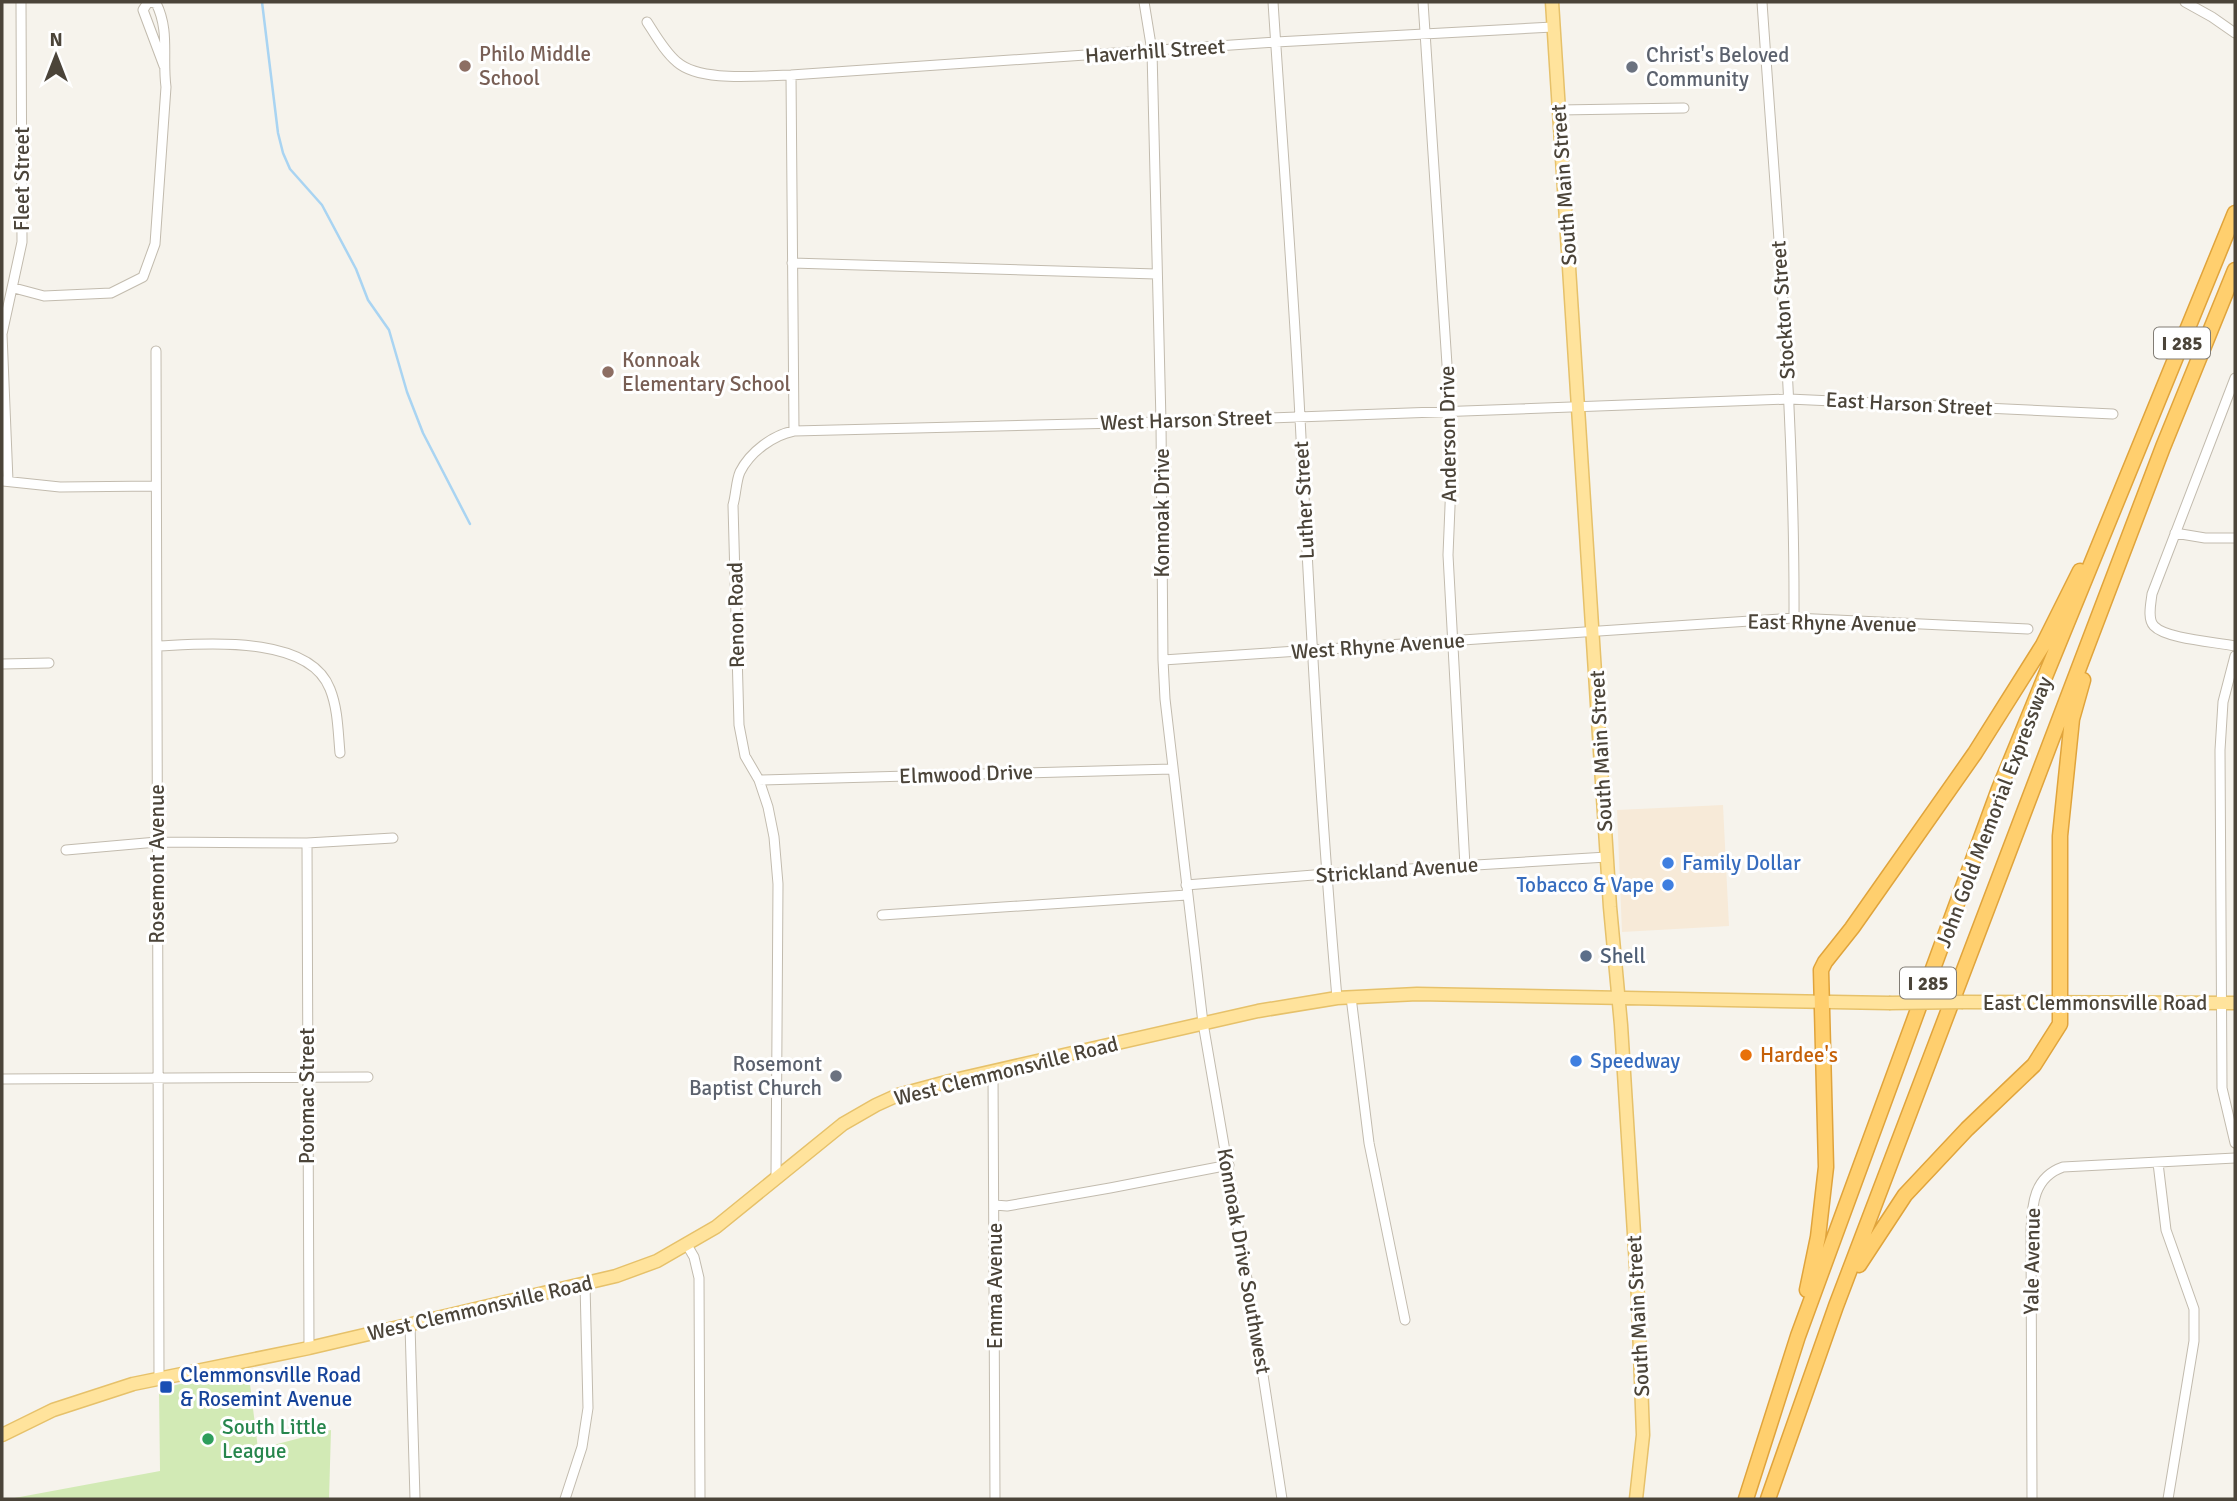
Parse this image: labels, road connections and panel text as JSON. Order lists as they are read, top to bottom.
{
  "streets": {
    "highway": ["I 285", "John Gold Memorial Expressway"],
    "main road": ["South Main Street", "East Clemmonsville Road", "West Clemmonsville Road"],
    "street": [
      "Haverhill Street",
      "Fleet Street",
      "Stockton Street",
      "East Harson Street",
      "West Harson Street",
      "Anderson Drive",
      "Luther Street",
      "Konnoak Drive",
      "Renon Road",
      "East Rhyne Avenue",
      "West Rhyne Avenue",
      "Elmwood Drive",
      "Rosemont Avenue",
      "Strickland Avenue",
      "Potomac Street",
      "Konnoak Drive Southwest",
      "Yale Avenue",
      "Emma Avenue"
    ]
  },
  "crossings": [
    ["Haverhill Street", "South Main Street"],
    ["Haverhill Street", "Anderson Drive"],
    ["Haverhill Street", "Luther Street"],
    ["Haverhill Street", "Konnoak Drive"],
    ["South Main Street", "East Harson Street"],
    ["South Main Street", "West Harson Street"],
    ["South Main Street", "East Rhyne Avenue"],
    ["South Main Street", "West Rhyne Avenue"],
    ["South Main Street", "Strickland Avenue"],
    ["South Main Street", "East Clemmonsville Road"],
    ["South Main Street", "West Clemmonsville Road"],
    ["Stockton Street", "East Harson Street"],
    ["Stockton Street", "East Rhyne Avenue"],
    ["East Harson Street", "West Harson Street"],
    ["West Harson Street", "Anderson Drive"],
    ["West Harson Street", "Luther Street"],
    ["West Harson Street", "Konnoak Drive"],
    ["West Harson Street", "Renon Road"],
    ["Anderson Drive", "West Rhyne Avenue"],
    ["Anderson Drive", "Strickland Avenue"],
    ["Luther Street", "West Rhyne Avenue"],
    ["Luther Street", "Strickland Avenue"],
    ["Luther Street", "West Clemmonsville Road"],
    ["Konnoak Drive", "West Rhyne Avenue"],
    ["Konnoak Drive", "Elmwood Drive"],
    ["Konnoak Drive", "Strickland Avenue"],
    ["Konnoak Drive", "West Clemmonsville Road"],
    ["Konnoak Drive", "Konnoak Drive Southwest"],
    ["Renon Road", "Elmwood Drive"],
    ["Renon Road", "West Clemmonsville Road"],
    ["East Rhyne Avenue", "West Rhyne Avenue"],
    ["Rosemont Avenue", "West Clemmonsville Road"],
    ["East Clemmonsville Road", "West Clemmonsville Road"],
    ["West Clemmonsville Road", "Potomac Street"],
    ["West Clemmonsville Road", "Konnoak Drive Southwest"],
    ["West Clemmonsville Road", "Emma Avenue"]
  ],
  "places": {
    "other": [
      "Philo Middle School",
      "Christ's Beloved Community",
      "Konnoak Elementary School",
      "Family Dollar",
      "Tobacco & Vape",
      "Shell",
      "Hardee's",
      "Speedway",
      "Rosemont Baptist Church",
      "South Little League"
    ],
    "transit": ["Clemmonsville Road & Rosemint Avenue"]
  },
  "north": "top"
}
